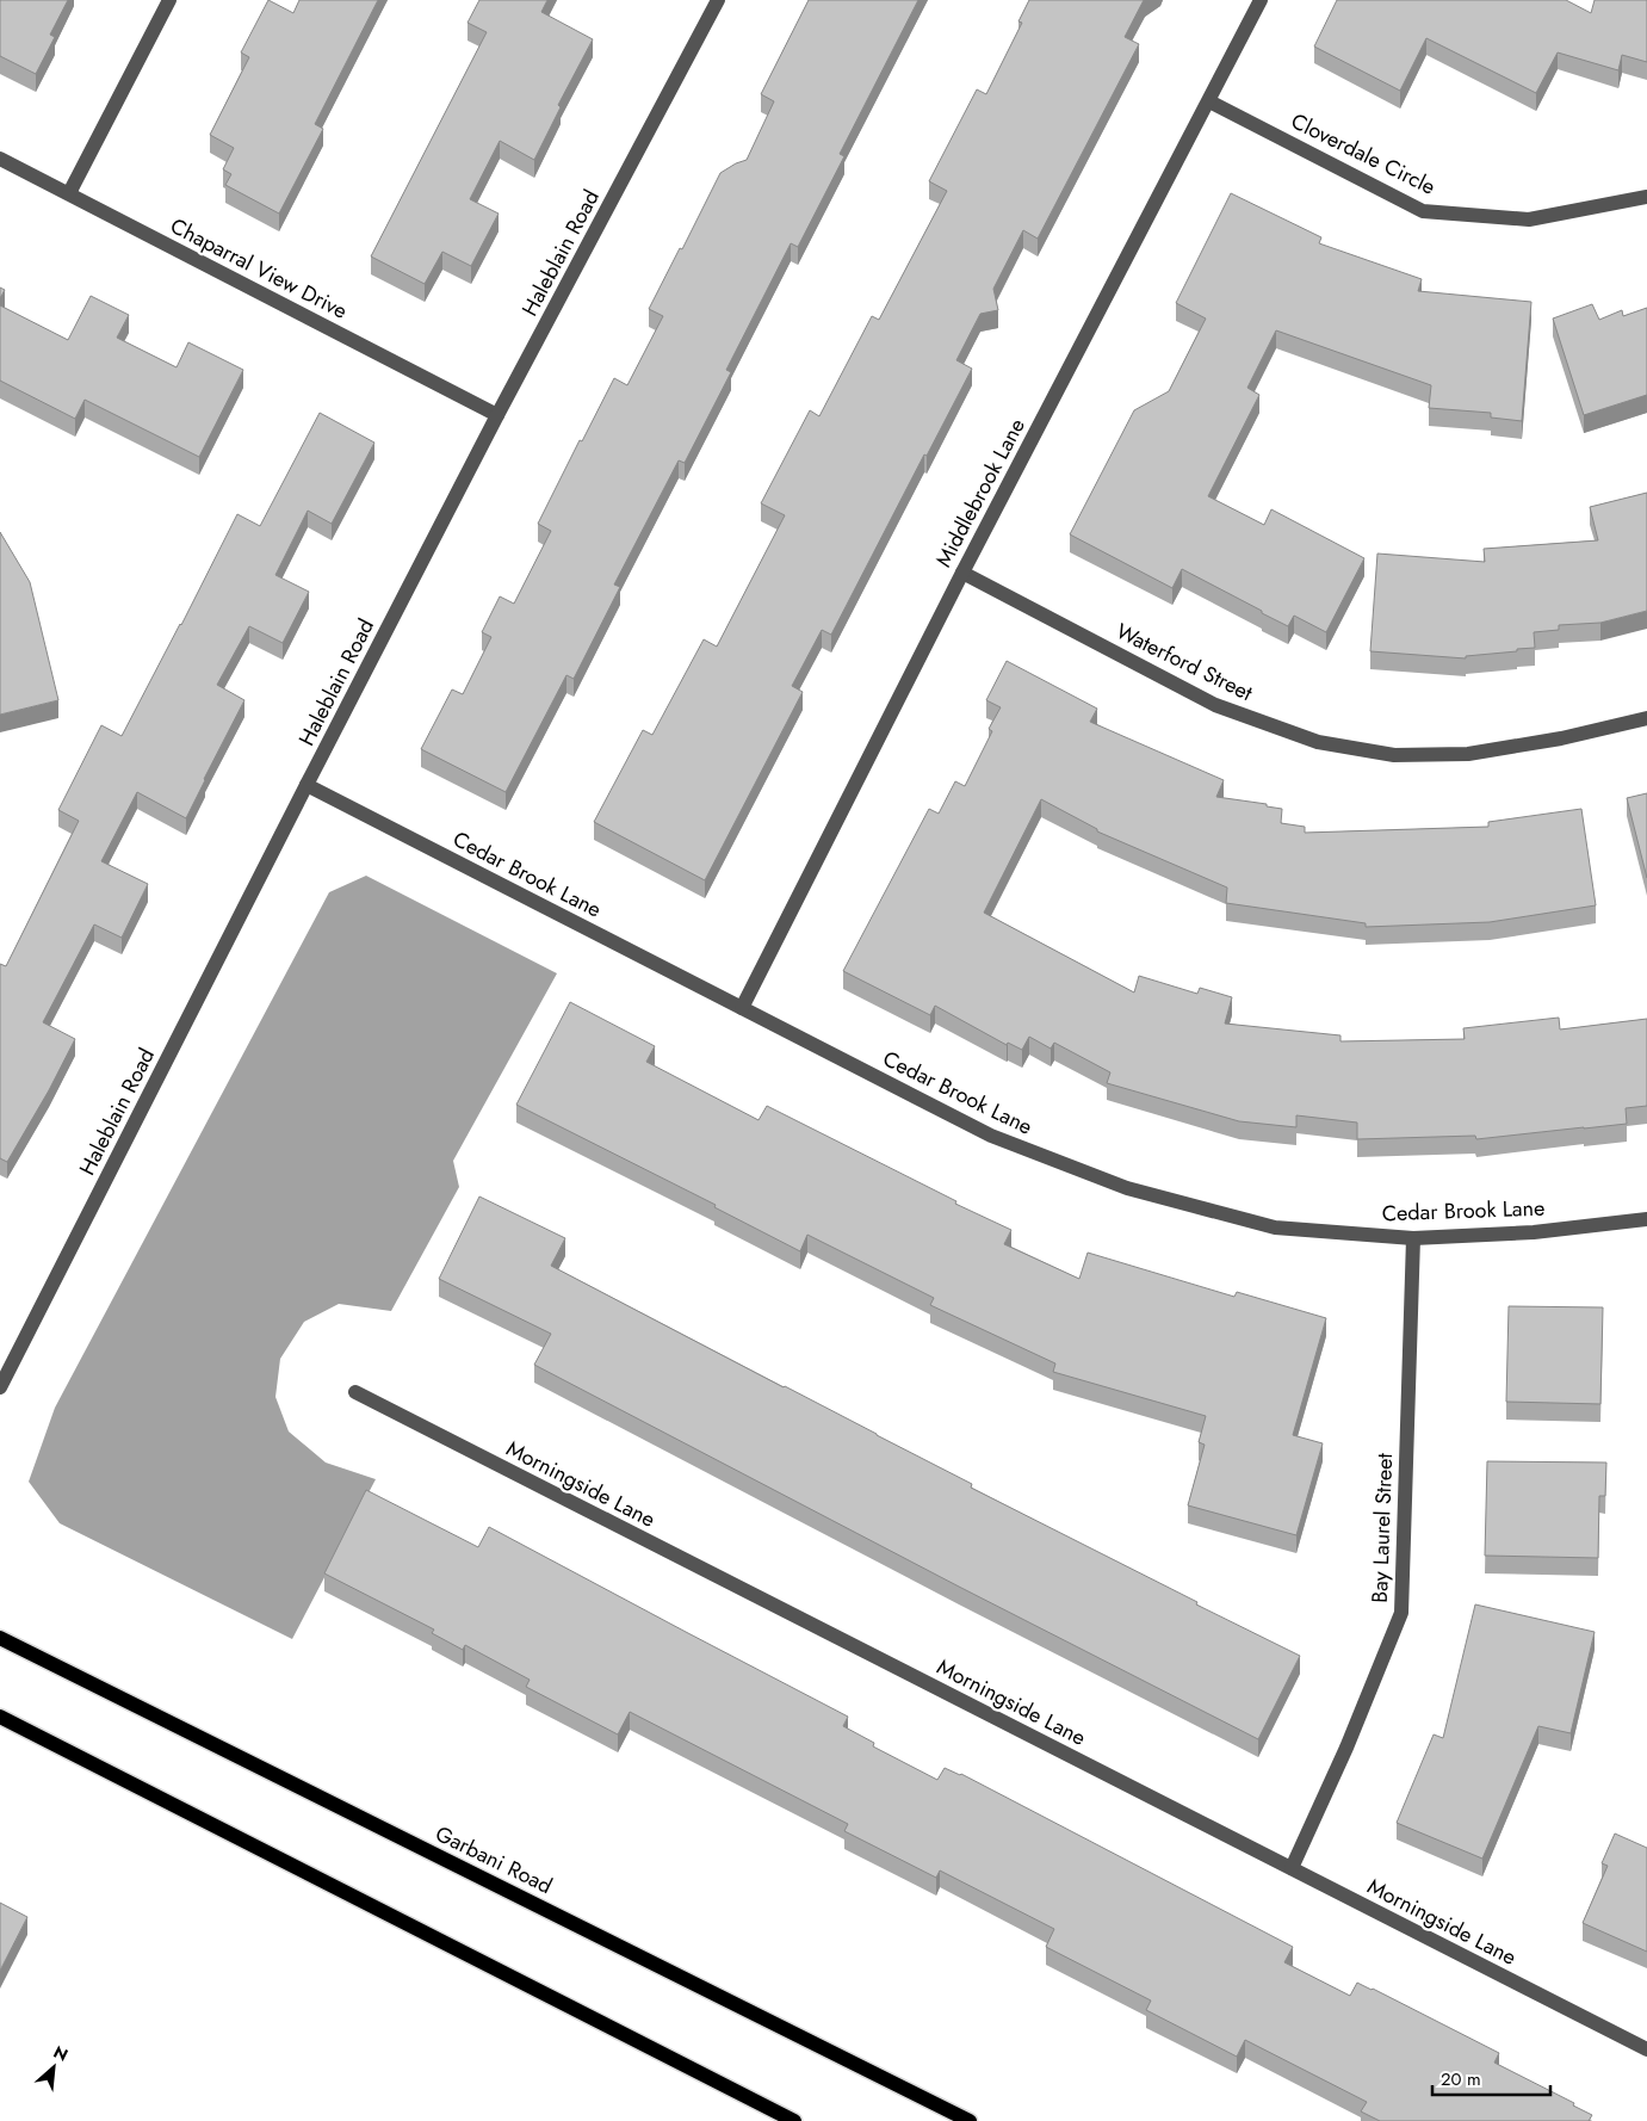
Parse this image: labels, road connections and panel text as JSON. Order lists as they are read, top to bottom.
{
  "streets": {
    "main road": ["Garbani Road"],
    "street": [
      "Cloverdale Circle",
      "Haleblain Road",
      "Chaparral View Drive",
      "Middlebrook Lane",
      "Waterford Street",
      "Cedar Brook Lane",
      "Morningside Lane",
      "Bay Laurel Street"
    ]
  },
  "crossings": [
    ["Cloverdale Circle", "Middlebrook Lane"],
    ["Haleblain Road", "Chaparral View Drive"],
    ["Haleblain Road", "Cedar Brook Lane"],
    ["Middlebrook Lane", "Waterford Street"],
    ["Middlebrook Lane", "Cedar Brook Lane"],
    ["Cedar Brook Lane", "Bay Laurel Street"],
    ["Morningside Lane", "Bay Laurel Street"]
  ],
  "scale_bar": "20 m",
  "north": "top right"
}
